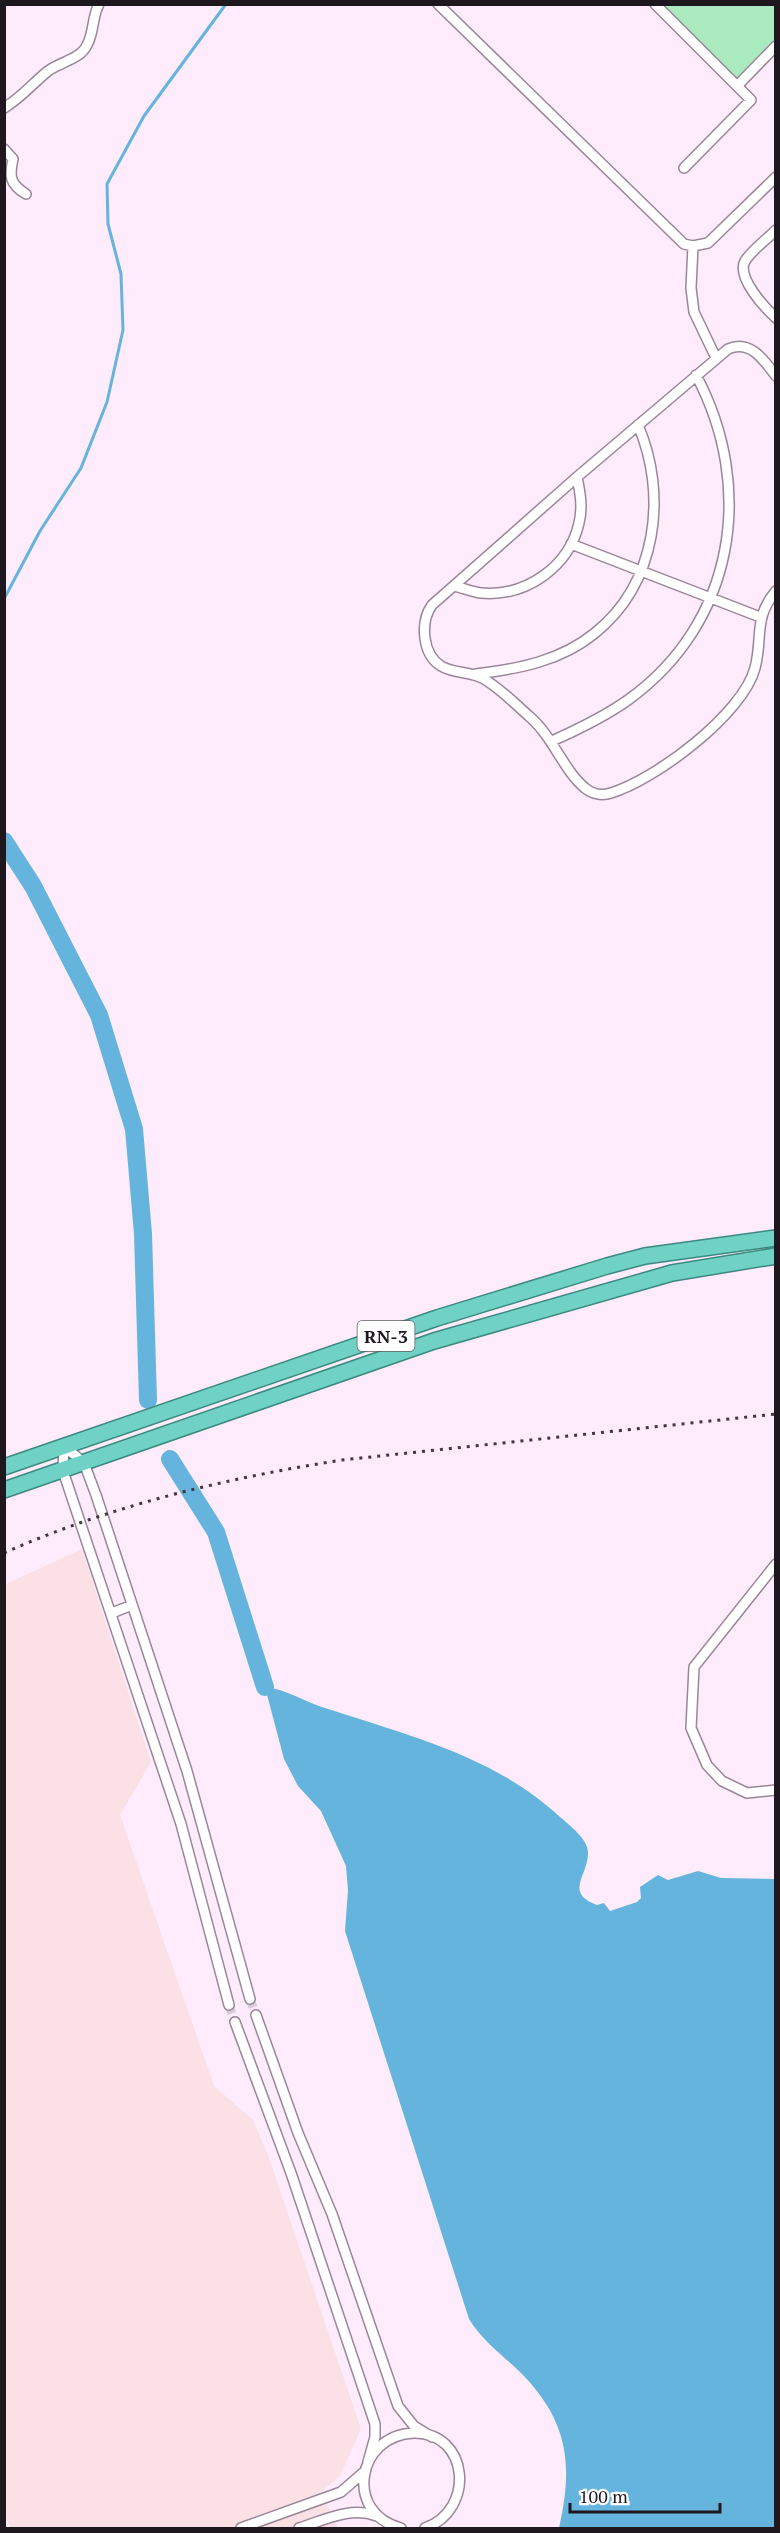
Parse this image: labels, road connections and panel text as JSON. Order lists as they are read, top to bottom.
{
  "streets": {
    "highway": ["RN-3"]
  },
  "scale_bar": "100 m"
}
